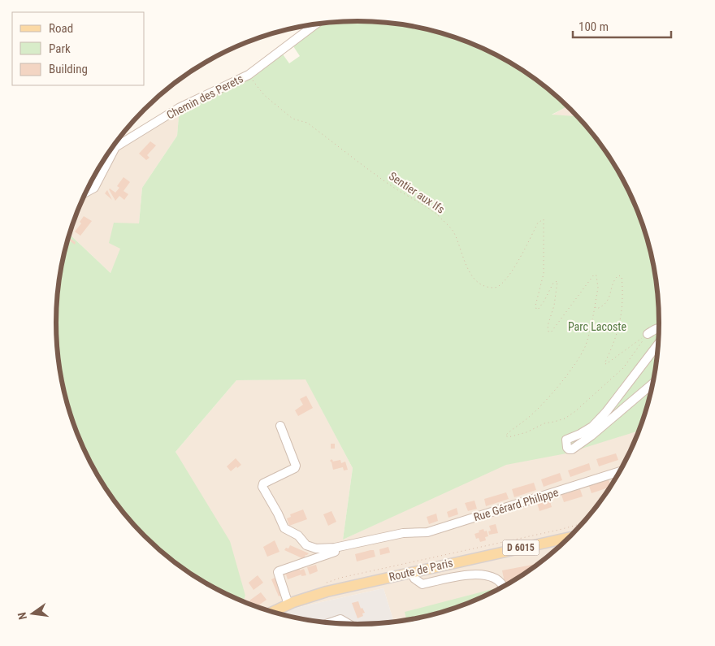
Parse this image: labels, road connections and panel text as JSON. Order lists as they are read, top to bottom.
{
  "streets": {
    "main road": ["D 6015", "Route de Paris"],
    "street": ["Chemin des Perets", "Rue Gérard Philippe"],
    "path": ["Sentier aux Ifs"]
  },
  "crossings": [
    ["Chemin des Perets", "Sentier aux Ifs"]
  ],
  "parks": ["Parc Lacoste"],
  "legend": ["Road", "Park", "Building"],
  "scale_bar": "100 m",
  "north": "left"
}
